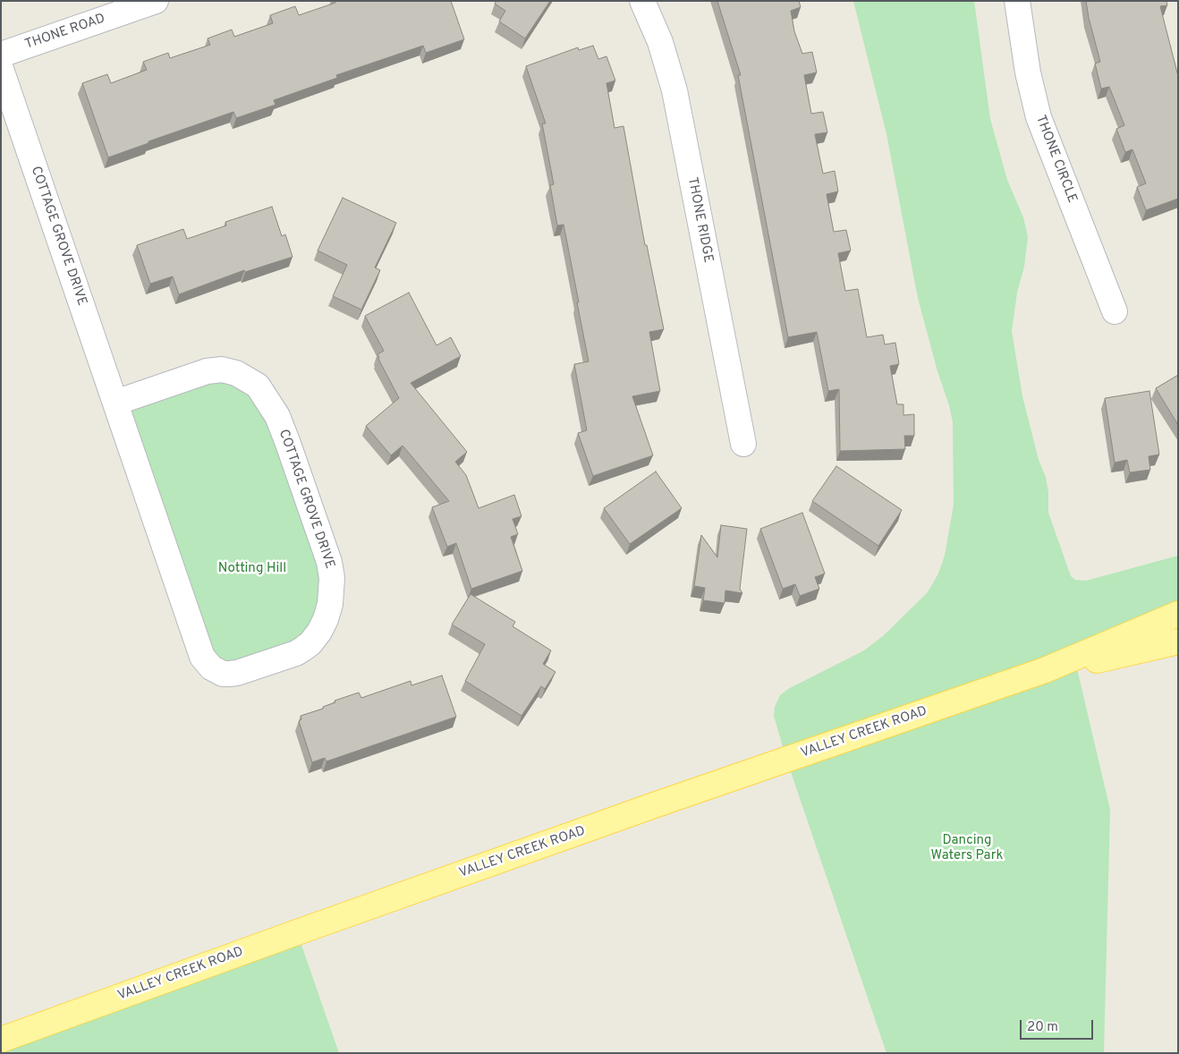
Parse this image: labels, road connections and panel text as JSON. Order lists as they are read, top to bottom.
{
  "streets": {
    "main road": ["VALLEY CREEK ROAD"],
    "street": [
      "THONE ROAD",
      "THONE CIRCLE",
      "THONE RIDGE",
      "COTTAGE GROVE DRIVE"
    ]
  },
  "parks": ["Notting Hill", "Dancing Waters Park"],
  "scale_bar": "20 m"
}
